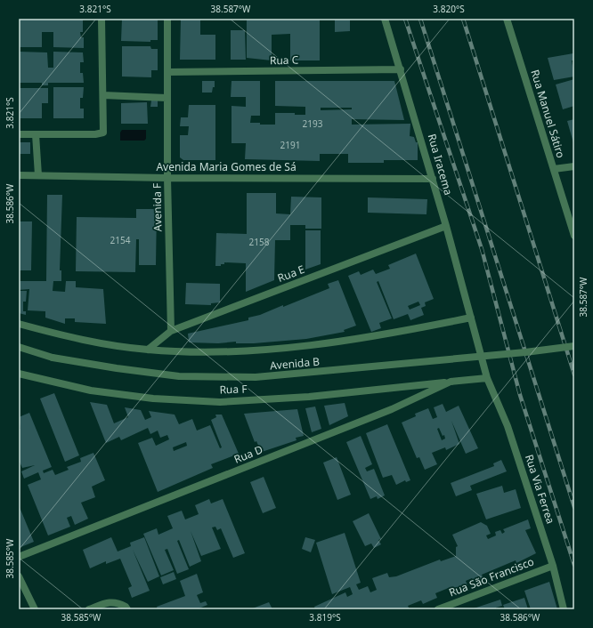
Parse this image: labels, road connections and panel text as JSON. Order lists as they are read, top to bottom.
{
  "streets": {
    "street": [
      "Rua C",
      "Rua Manuel Sátiro",
      "Rua Iracema",
      "Avenida Maria Gomes de Sá",
      "Avenida F",
      "Rua E",
      "Avenida B",
      "Rua F",
      "Rua D",
      "Rua Via Ferrea",
      "Rua São Francisco"
    ]
  },
  "crossings": [
    ["Rua C", "Rua Iracema"],
    ["Rua C", "Avenida F"],
    ["Rua Iracema", "Avenida Maria Gomes de Sá"],
    ["Rua Iracema", "Rua E"],
    ["Rua Iracema", "Rua Via Ferrea"],
    ["Avenida Maria Gomes de Sá", "Avenida F"],
    ["Avenida F", "Rua E"],
    ["Rua F", "Rua D"],
    ["Rua D", "Rua Via Ferrea"],
    ["Rua Via Ferrea", "Rua São Francisco"]
  ],
  "house_numbers": [
    "2193",
    "2191",
    "2154",
    "2158"
  ],
  "coordinates": [
    "3.821°S",
    "38.587°W",
    "3.820°S",
    "38.586°W",
    "38.585°W",
    "3.819°S"
  ]
}
